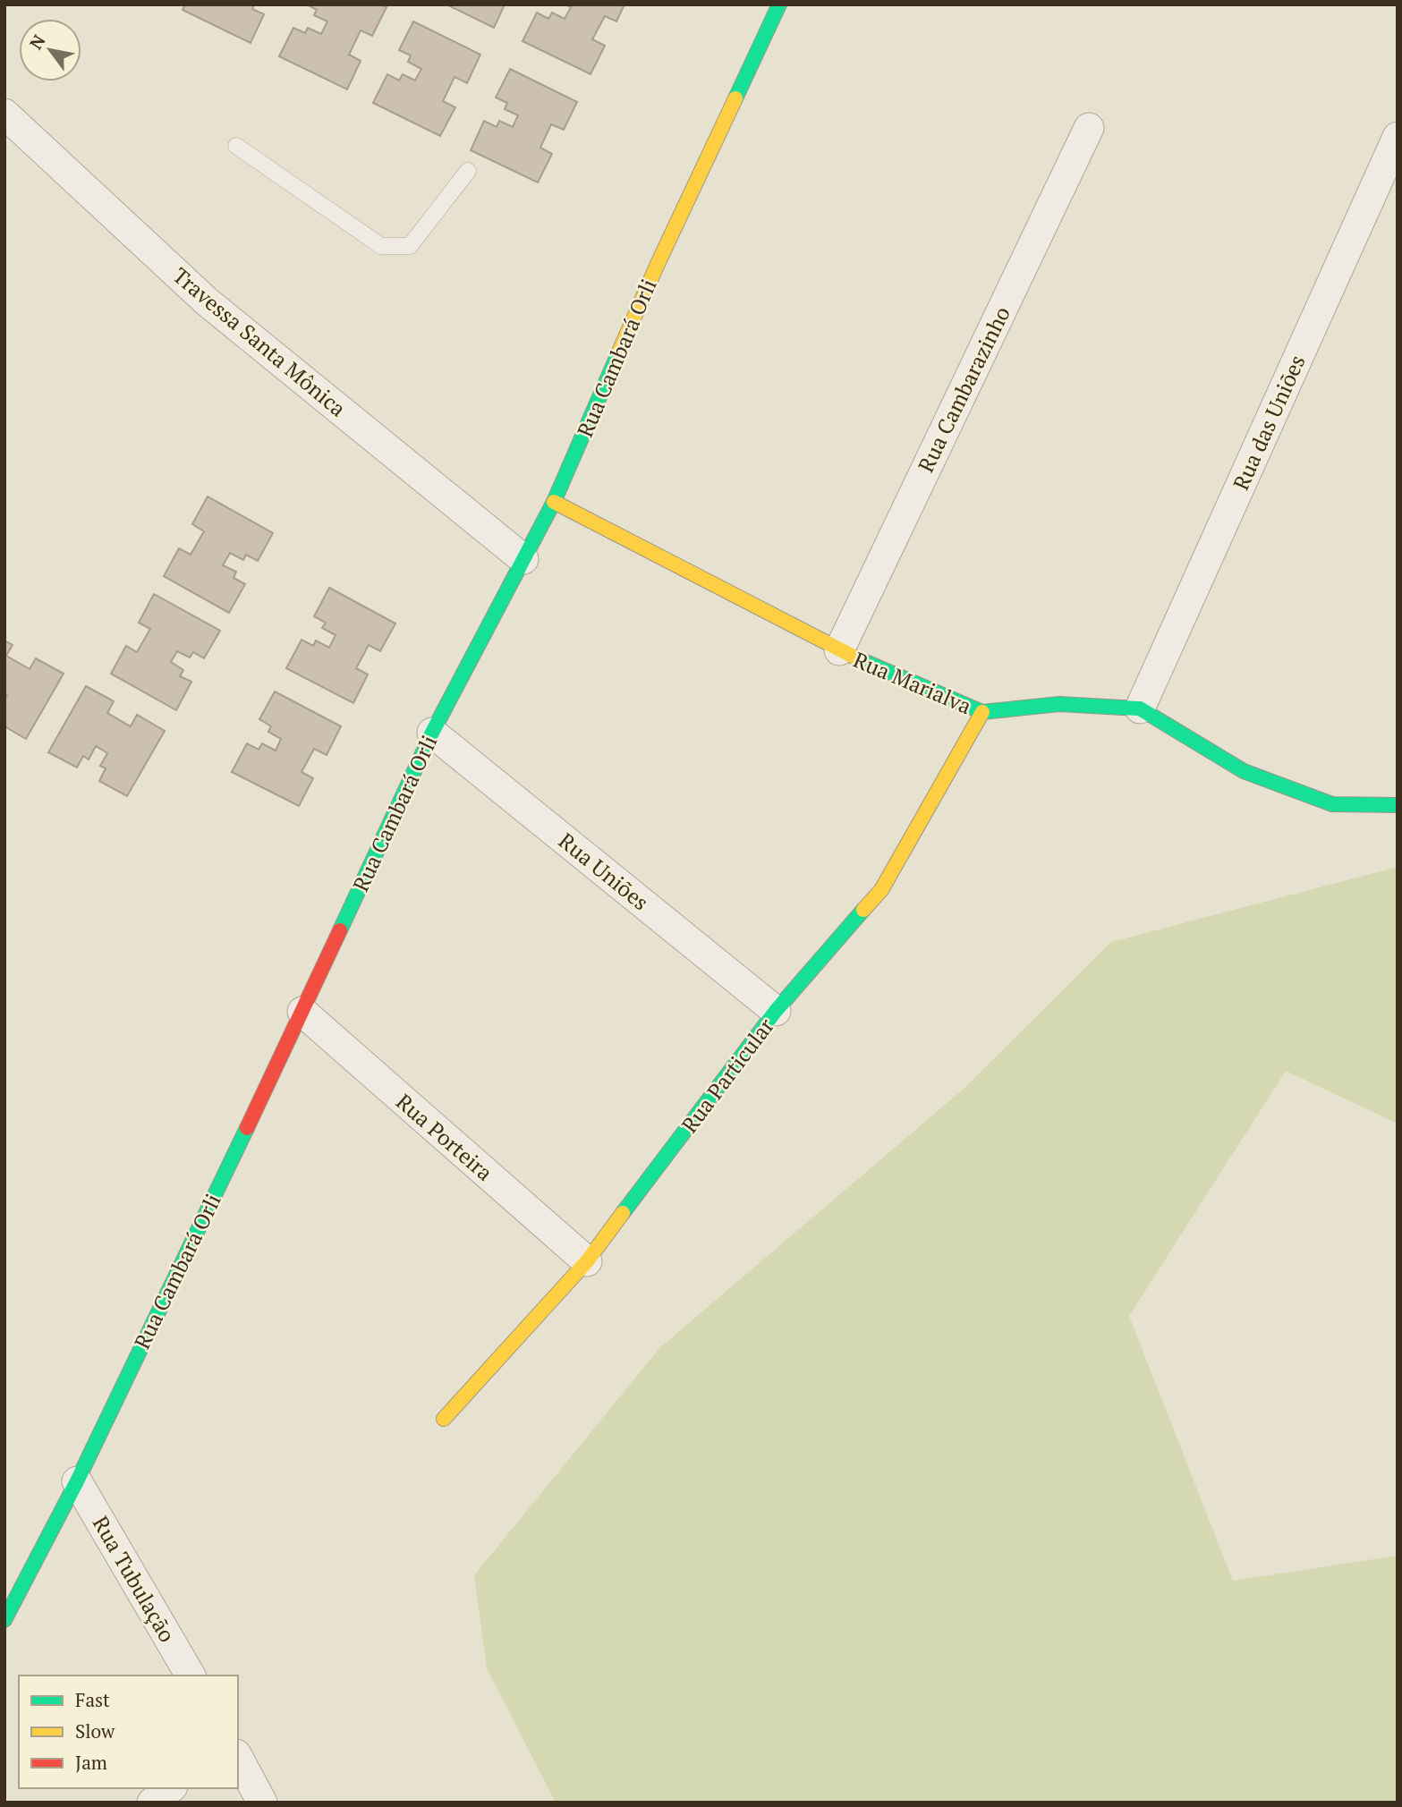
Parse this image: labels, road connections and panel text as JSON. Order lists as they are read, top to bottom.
{
  "streets": {
    "street": [
      "Travessa Santa Mônica",
      "Rua Cambará Orli",
      "Rua Cambarazinho",
      "Rua das Uniões",
      "Rua Marialva",
      "Rua Uniões",
      "Rua Particular",
      "Rua Porteira",
      "Rua Tubulação"
    ]
  },
  "crossings": [
    ["Travessa Santa Mônica", "Rua Cambará Orli"],
    ["Rua Cambará Orli", "Rua Marialva"],
    ["Rua Cambará Orli", "Rua Uniões"],
    ["Rua Cambará Orli", "Rua Porteira"],
    ["Rua Cambará Orli", "Rua Tubulação"],
    ["Rua Cambarazinho", "Rua Marialva"],
    ["Rua das Uniões", "Rua Marialva"],
    ["Rua Marialva", "Rua Particular"],
    ["Rua Uniões", "Rua Particular"],
    ["Rua Particular", "Rua Porteira"]
  ],
  "legend": ["Fast", "Slow", "Jam"],
  "north": "top left"
}
